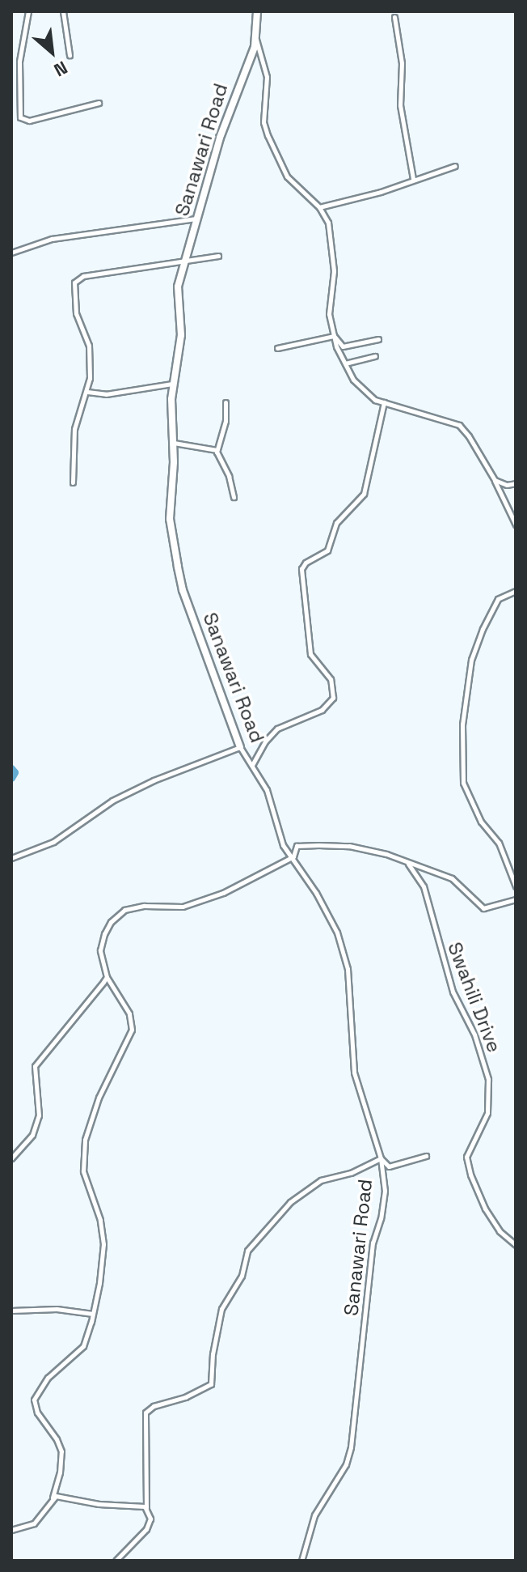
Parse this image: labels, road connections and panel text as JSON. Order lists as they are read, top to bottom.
{
  "streets": {
    "street": ["Sanawari Road", "Swahili Drive"]
  },
  "north": "bottom right"
}
